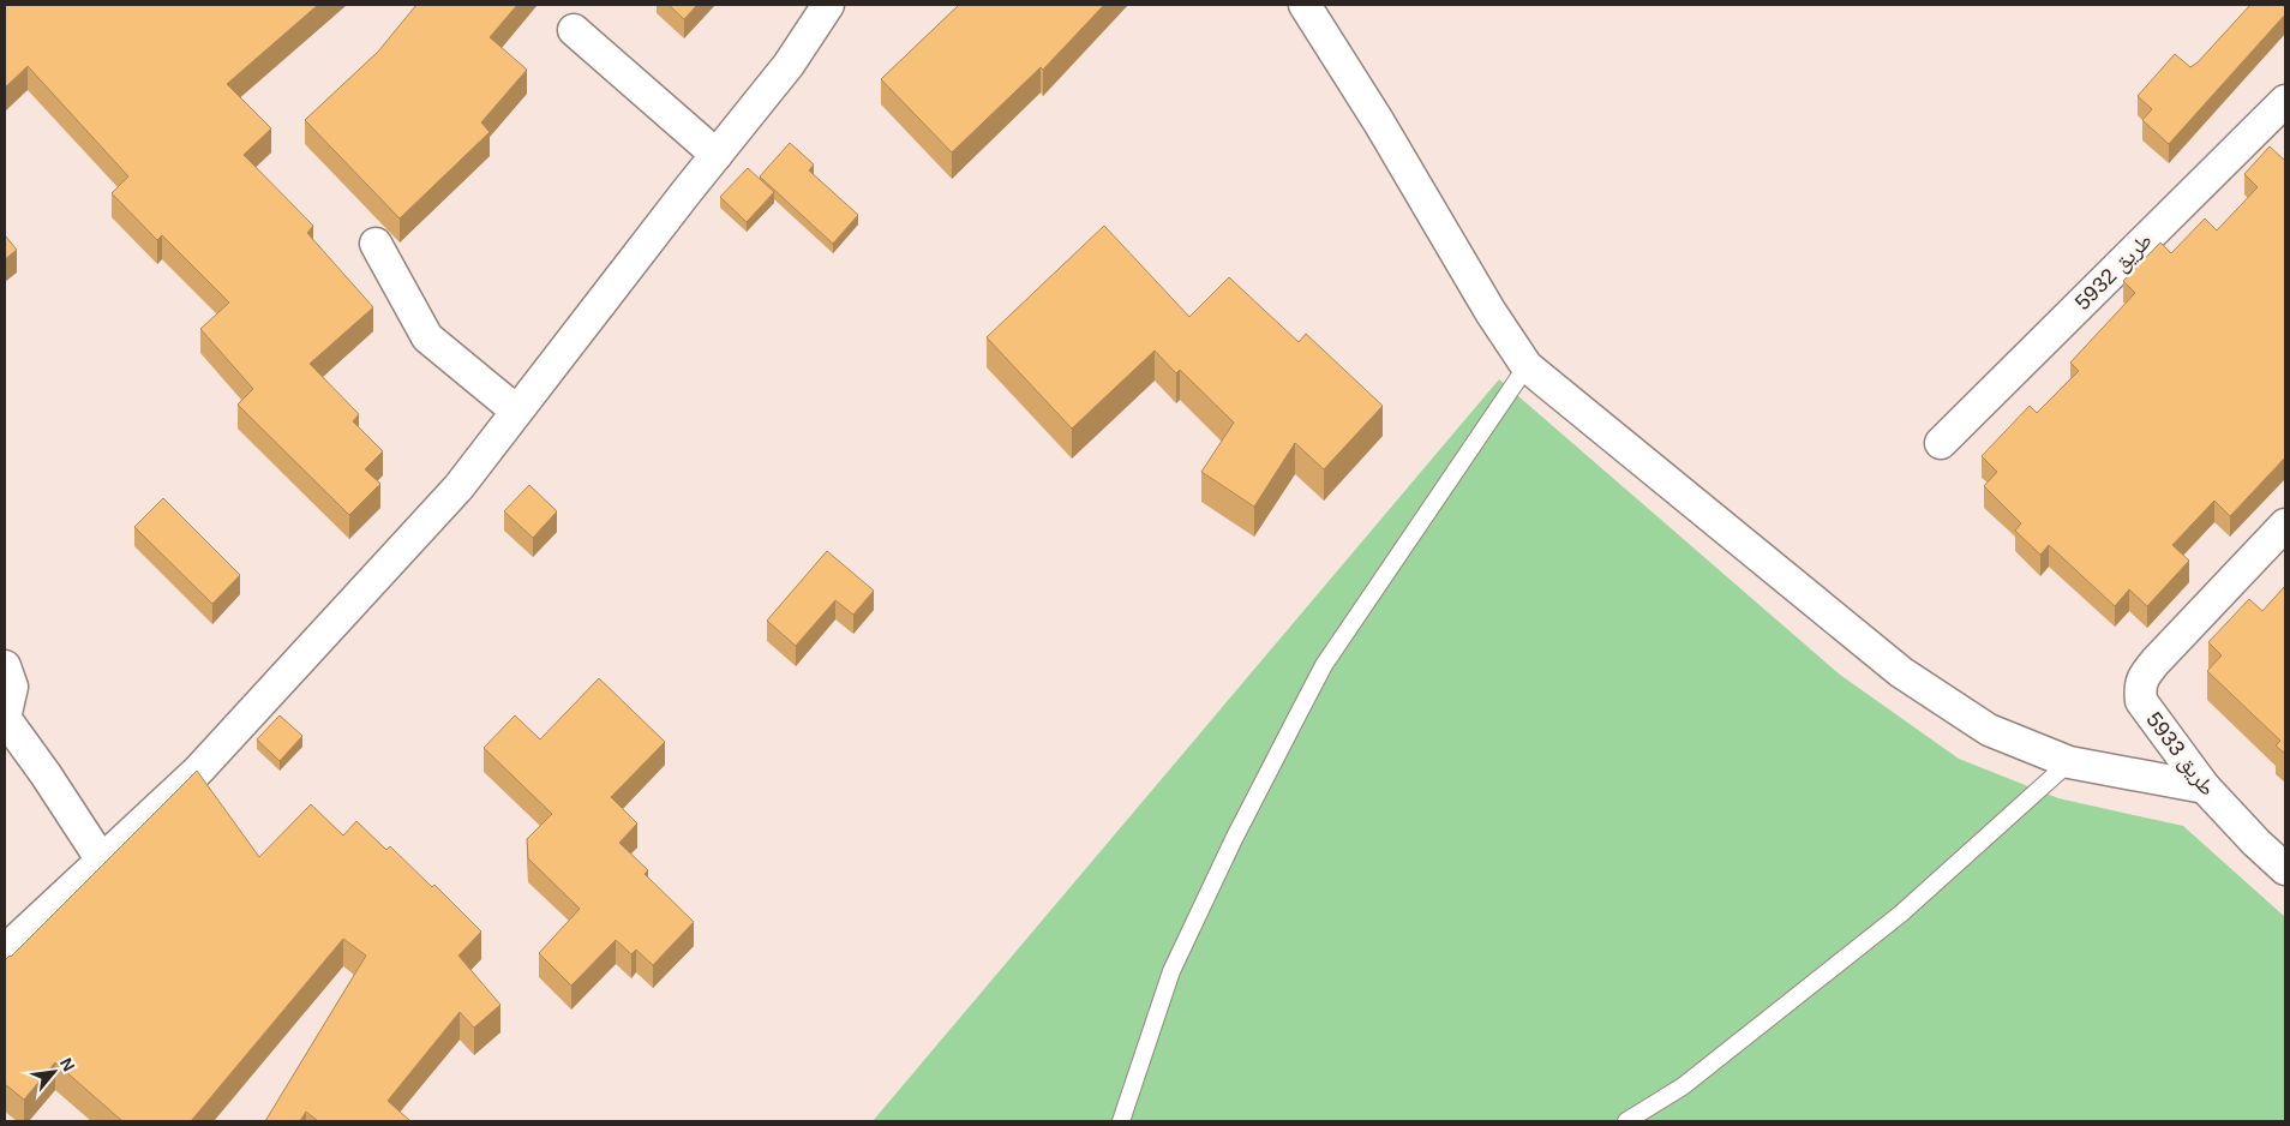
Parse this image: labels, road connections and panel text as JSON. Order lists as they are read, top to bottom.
{
  "streets": {
    "street": ["طريق 5932", "طريق 5933"]
  },
  "north": "top right"
}
